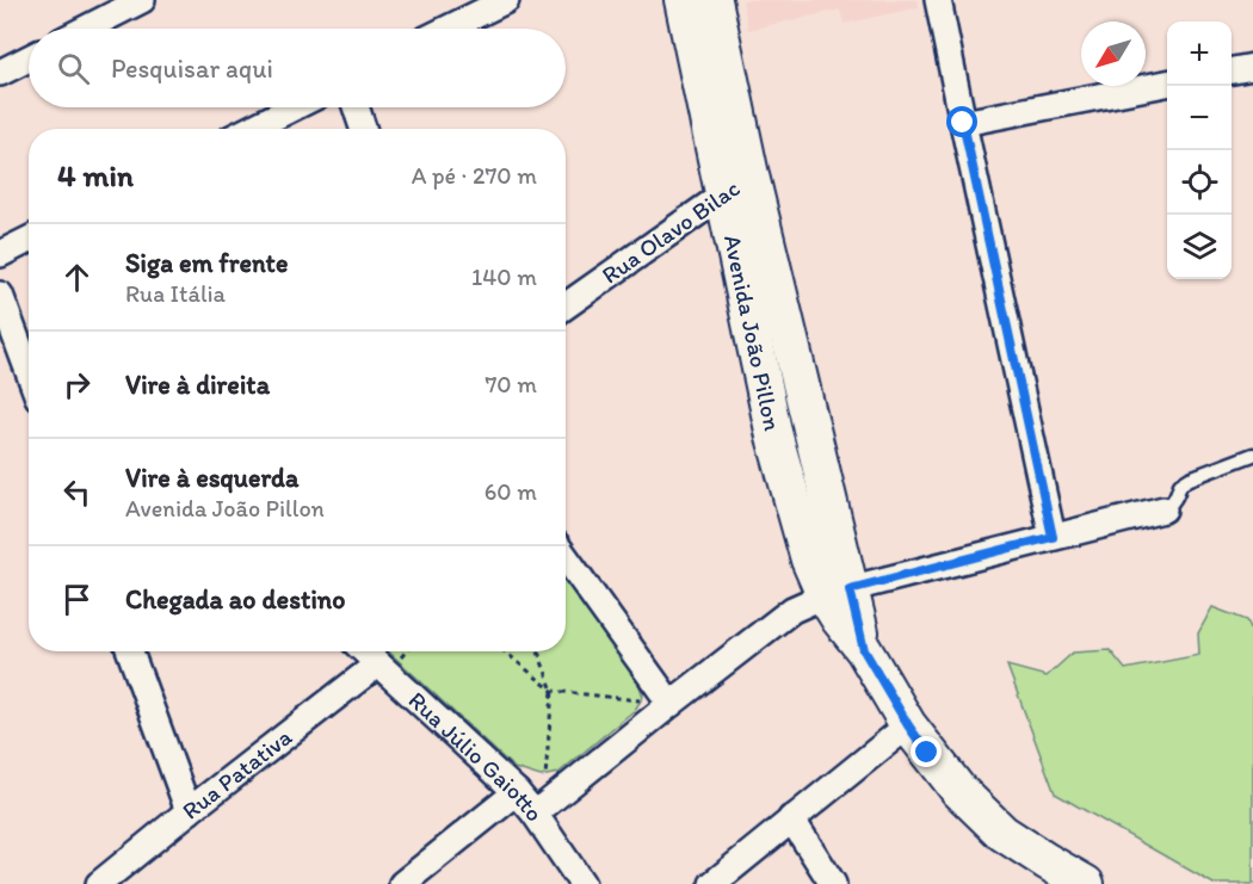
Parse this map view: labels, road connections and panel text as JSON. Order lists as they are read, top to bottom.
{
  "streets": {
    "main road": ["Avenida João Pillon"],
    "street": ["Rua Olavo Bilac", "Rua Júlio Gaiotto", "Rua Patativa"]
  },
  "crossings": [
    ["Rua Olavo Bilac", "Avenida João Pillon"],
    ["Rua Júlio Gaiotto", "Rua Patativa"]
  ],
  "north": "bottom left",
  "page": {
    "map_buttons": ["+", "−"],
    "search": "Pesquisar aqui",
    "heading": ["4 min", "A pé · 270 m"],
    "list": [
      ["Siga em frente", "Rua Itália", "140 m"],
      ["Vire à direita", "70 m"],
      ["Vire à esquerda", "Avenida João Pillon", "60 m"],
      "Chegada ao destino"
    ]
  }
}
